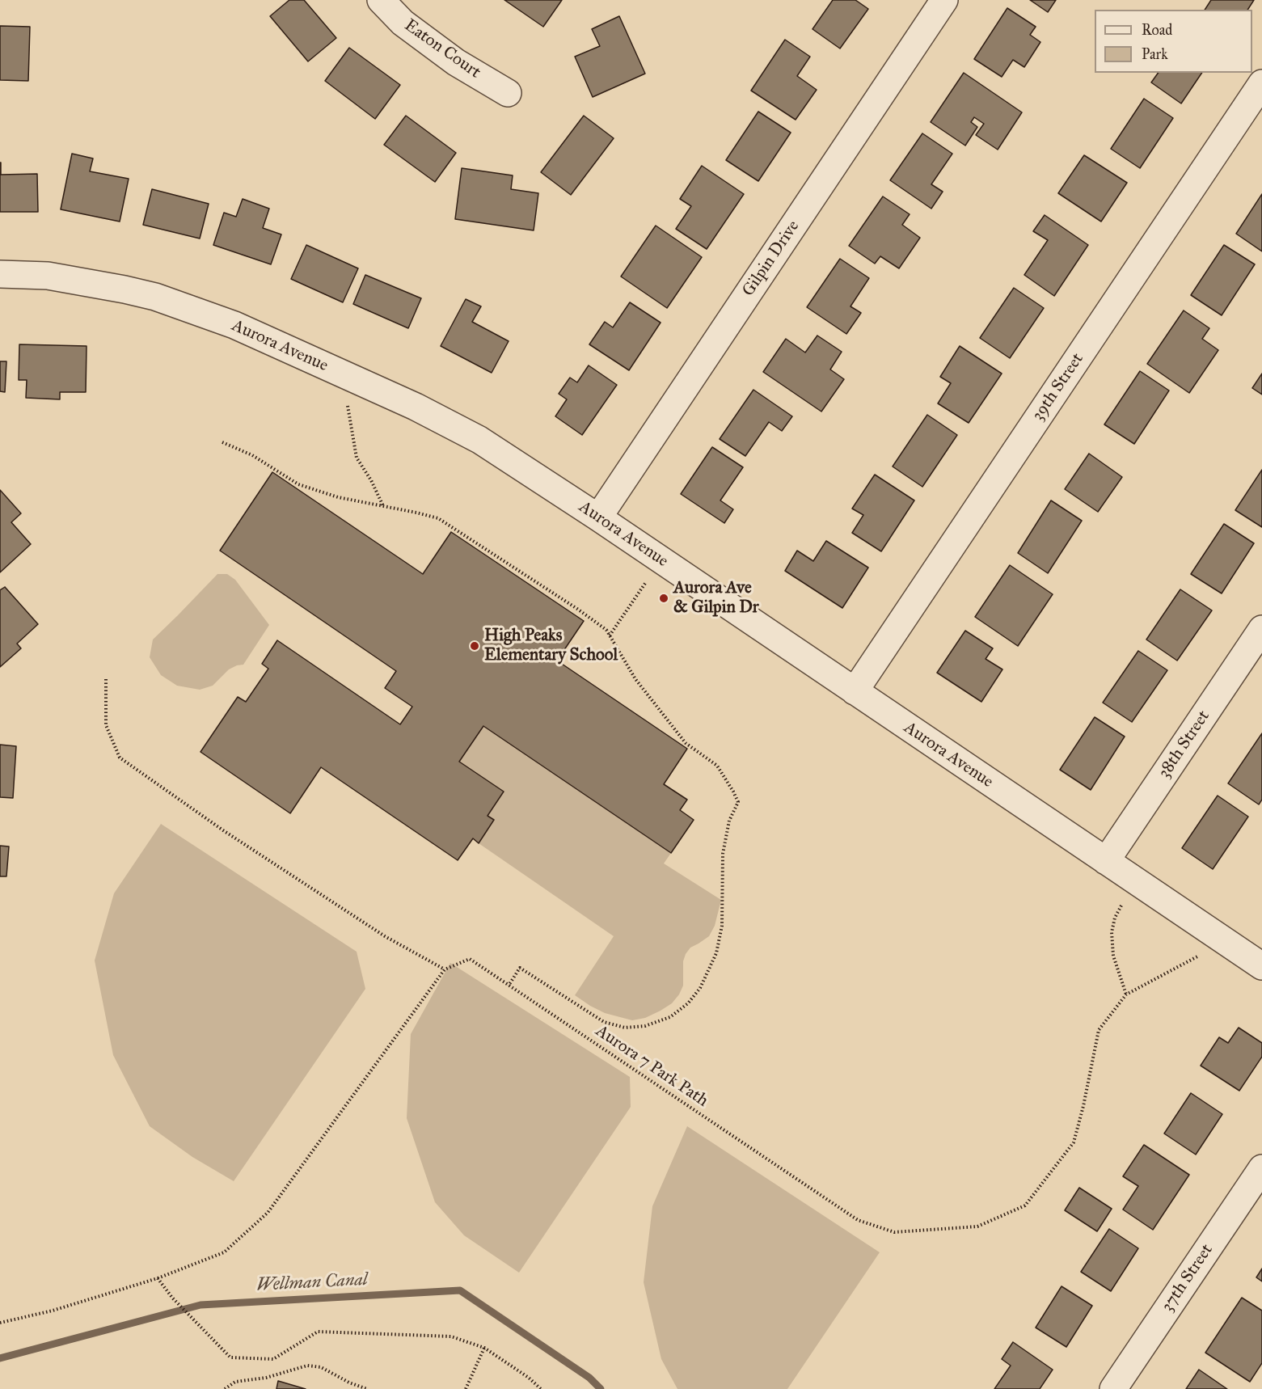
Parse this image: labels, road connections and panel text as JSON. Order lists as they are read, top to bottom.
{
  "streets": {
    "street": [
      "Eaton Court",
      "Gilpin Drive",
      "Aurora Avenue",
      "39th Street",
      "38th Street",
      "37th Street"
    ],
    "path": ["Aurora 7 Park Path"]
  },
  "crossings": [
    ["Gilpin Drive", "Aurora Avenue"],
    ["Aurora Avenue", "39th Street"],
    ["Aurora Avenue", "38th Street"],
    ["Aurora Avenue", "Aurora 7 Park Path"]
  ],
  "water": ["Wellman Canal"],
  "places": ["Aurora Ave & Gilpin Dr", "High Peaks Elementary School"],
  "legend": ["Road", "Park"]
}
